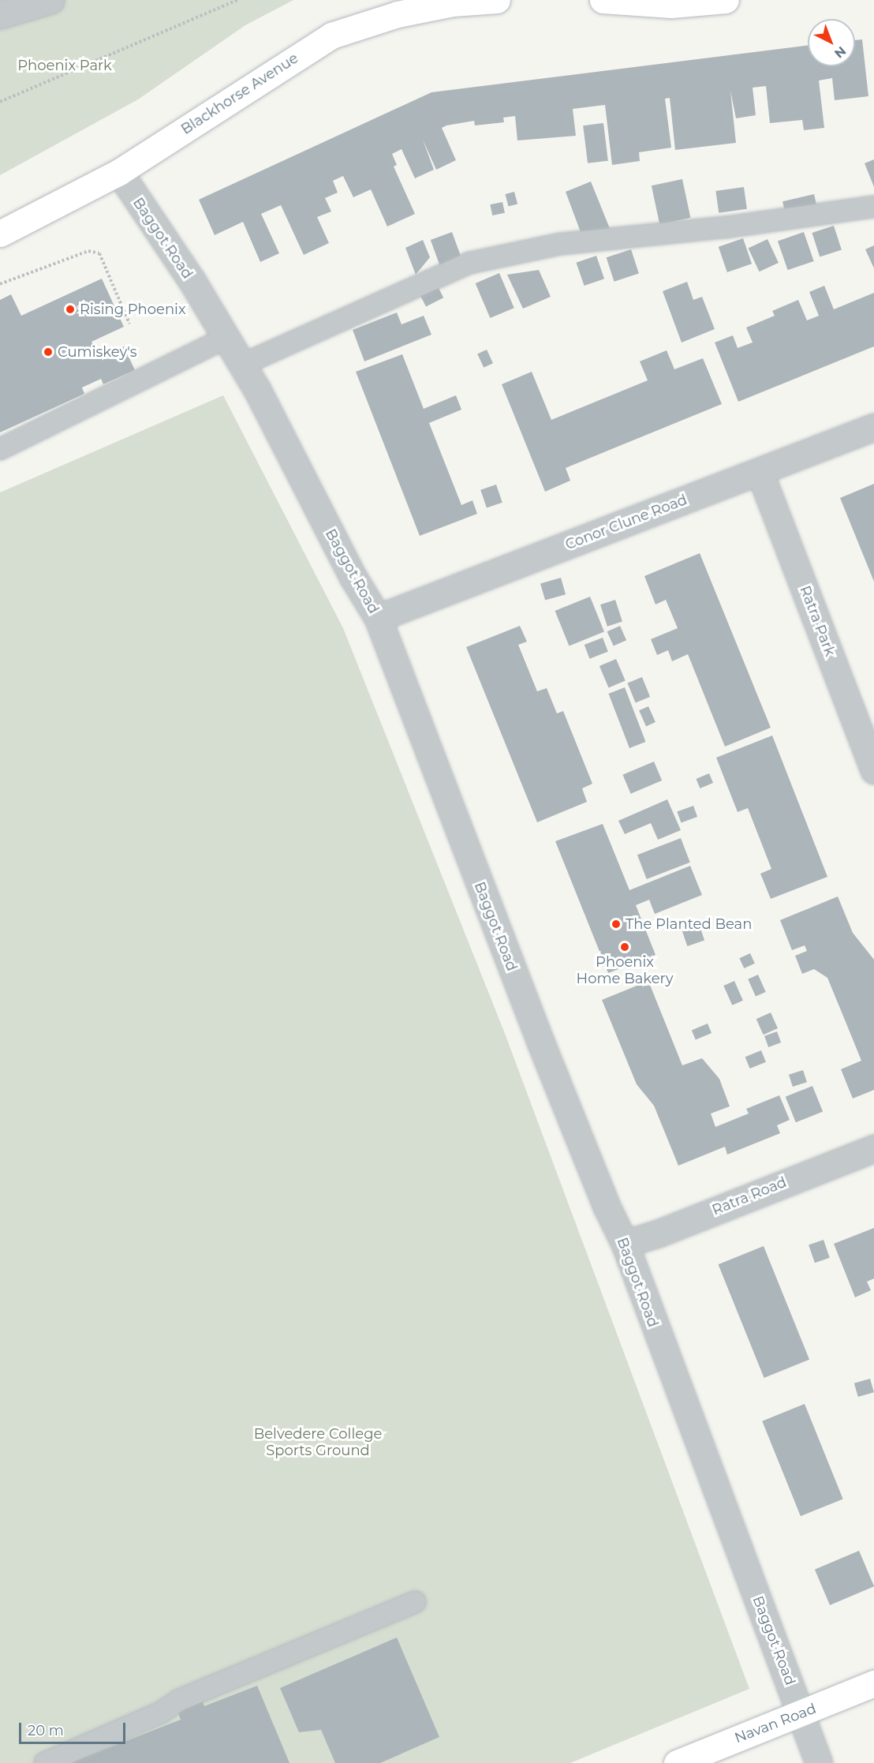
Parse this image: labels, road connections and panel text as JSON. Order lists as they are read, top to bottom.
{
  "streets": {
    "main road": ["Blackhorse Avenue", "Navan Road"],
    "street": [
      "Baggot Road",
      "Conor Clune Road",
      "Ratra Park",
      "Ratra Road"
    ]
  },
  "crossings": [
    ["Blackhorse Avenue", "Baggot Road"],
    ["Baggot Road", "Conor Clune Road"],
    ["Baggot Road", "Ratra Road"],
    ["Baggot Road", "Navan Road"],
    ["Conor Clune Road", "Ratra Park"]
  ],
  "parks": ["Phoenix Park", "Belvedere College Sports Ground"],
  "places": [
    "Rising Phoenix",
    "Cumiskey's",
    "The Planted Bean",
    "Phoenix Home Bakery"
  ],
  "scale_bar": "20 m",
  "north": "bottom right"
}
